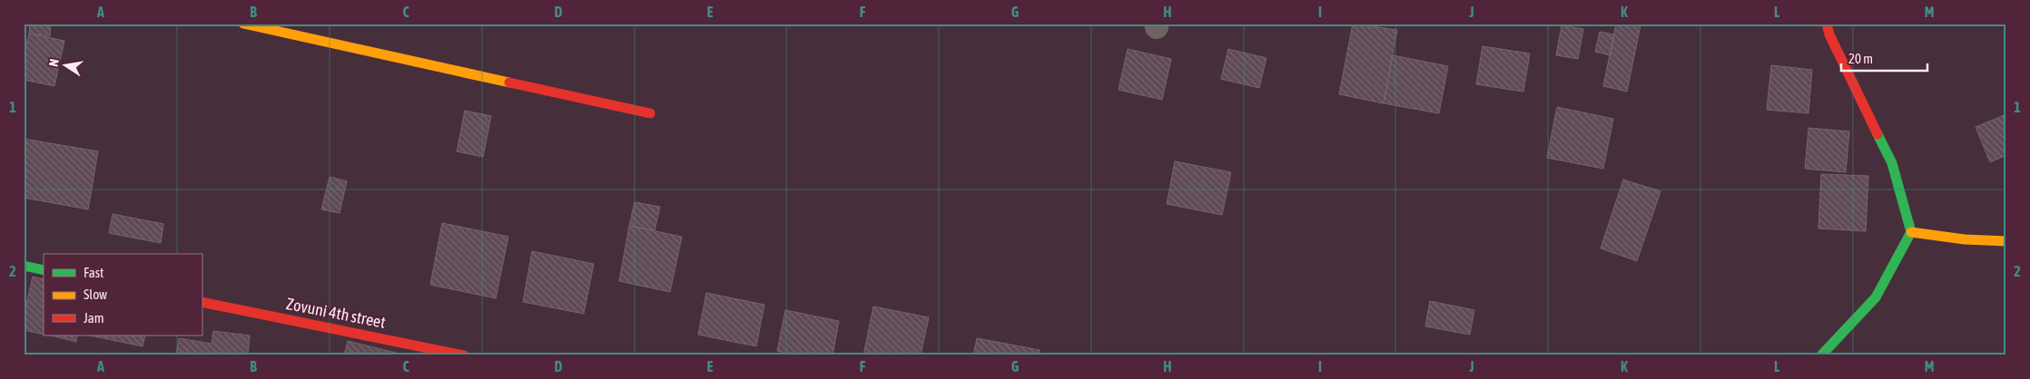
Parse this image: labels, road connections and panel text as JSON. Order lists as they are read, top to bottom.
{
  "streets": {
    "street": ["Zovuni 4th street"]
  },
  "legend": ["Fast", "Slow", "Jam"],
  "scale_bar": "20 m",
  "north": "left",
  "grid": {
    "columns": [
      "A",
      "B",
      "C",
      "D",
      "E",
      "F",
      "G",
      "H",
      "I",
      "J",
      "K",
      "L",
      "M"
    ],
    "rows": ["1", "2"]
  }
}
